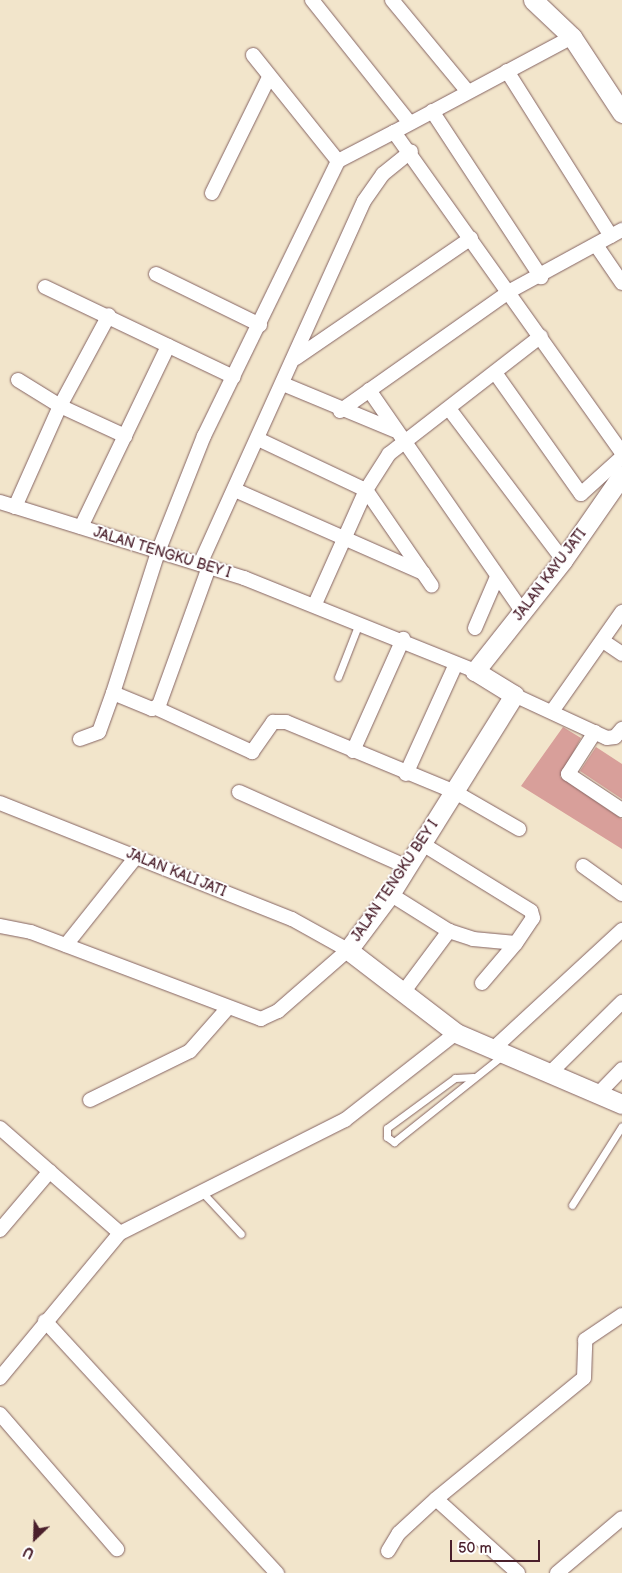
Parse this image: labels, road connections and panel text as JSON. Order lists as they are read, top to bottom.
{
  "streets": {
    "street": ["JALAN TENGKU BEY I", "JALAN KAYU JATI", "JALAN KALI JATI"]
  },
  "crossings": [
    ["JALAN TENGKU BEY I", "JALAN KAYU JATI"],
    ["JALAN TENGKU BEY I", "JALAN KALI JATI"]
  ],
  "scale_bar": "50 m",
  "north": "bottom left"
}
